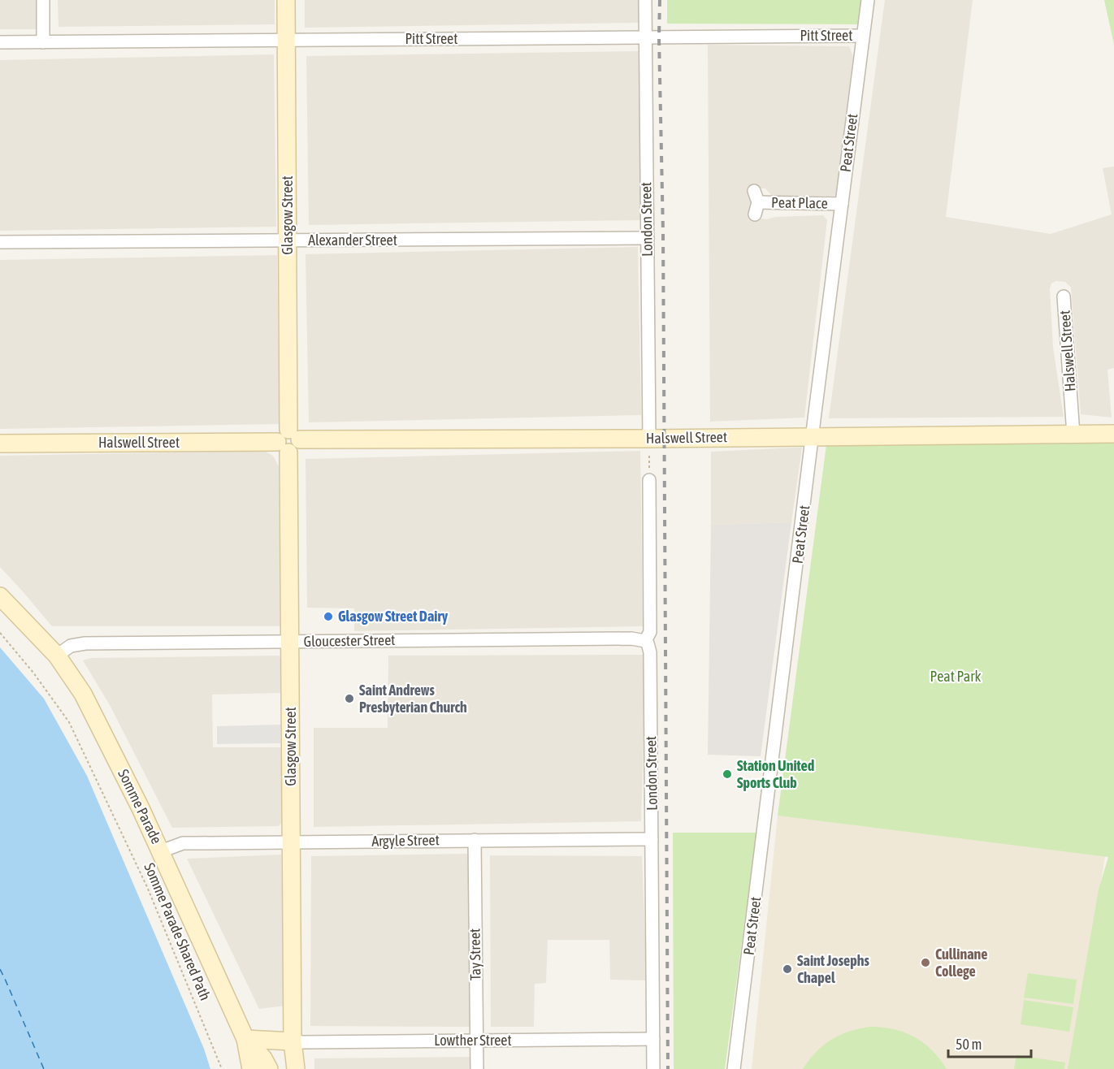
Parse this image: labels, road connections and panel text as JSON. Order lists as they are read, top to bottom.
{
  "streets": {
    "main road": ["Glasgow Street", "Halswell Street", "Somme Parade"],
    "street": [
      "Pitt Street",
      "Peat Street",
      "Peat Place",
      "London Street",
      "Alexander Street",
      "Gloucester Street",
      "Argyle Street",
      "Tay Street",
      "Lowther Street"
    ],
    "path": ["Somme Parade Shared Path"]
  },
  "crossings": [
    ["Pitt Street", "Peat Street"],
    ["Pitt Street", "Glasgow Street"],
    ["Pitt Street", "London Street"],
    ["Peat Street", "Peat Place"],
    ["Peat Street", "Halswell Street"],
    ["Glasgow Street", "Alexander Street"],
    ["Glasgow Street", "Halswell Street"],
    ["Glasgow Street", "Gloucester Street"],
    ["Glasgow Street", "Argyle Street"],
    ["Glasgow Street", "Lowther Street"],
    ["London Street", "Alexander Street"],
    ["London Street", "Halswell Street"],
    ["London Street", "Gloucester Street"],
    ["London Street", "Argyle Street"],
    ["London Street", "Lowther Street"],
    ["Gloucester Street", "Somme Parade"],
    ["Somme Parade", "Argyle Street"],
    ["Argyle Street", "Tay Street"],
    ["Tay Street", "Lowther Street"]
  ],
  "parks": ["Peat Park"],
  "places": [
    "Glasgow Street Dairy",
    "Saint Andrews Presbyterian Church",
    "Station United Sports Club",
    "Cullinane College",
    "Saint Josephs Chapel"
  ],
  "scale_bar": "50 m"
}
